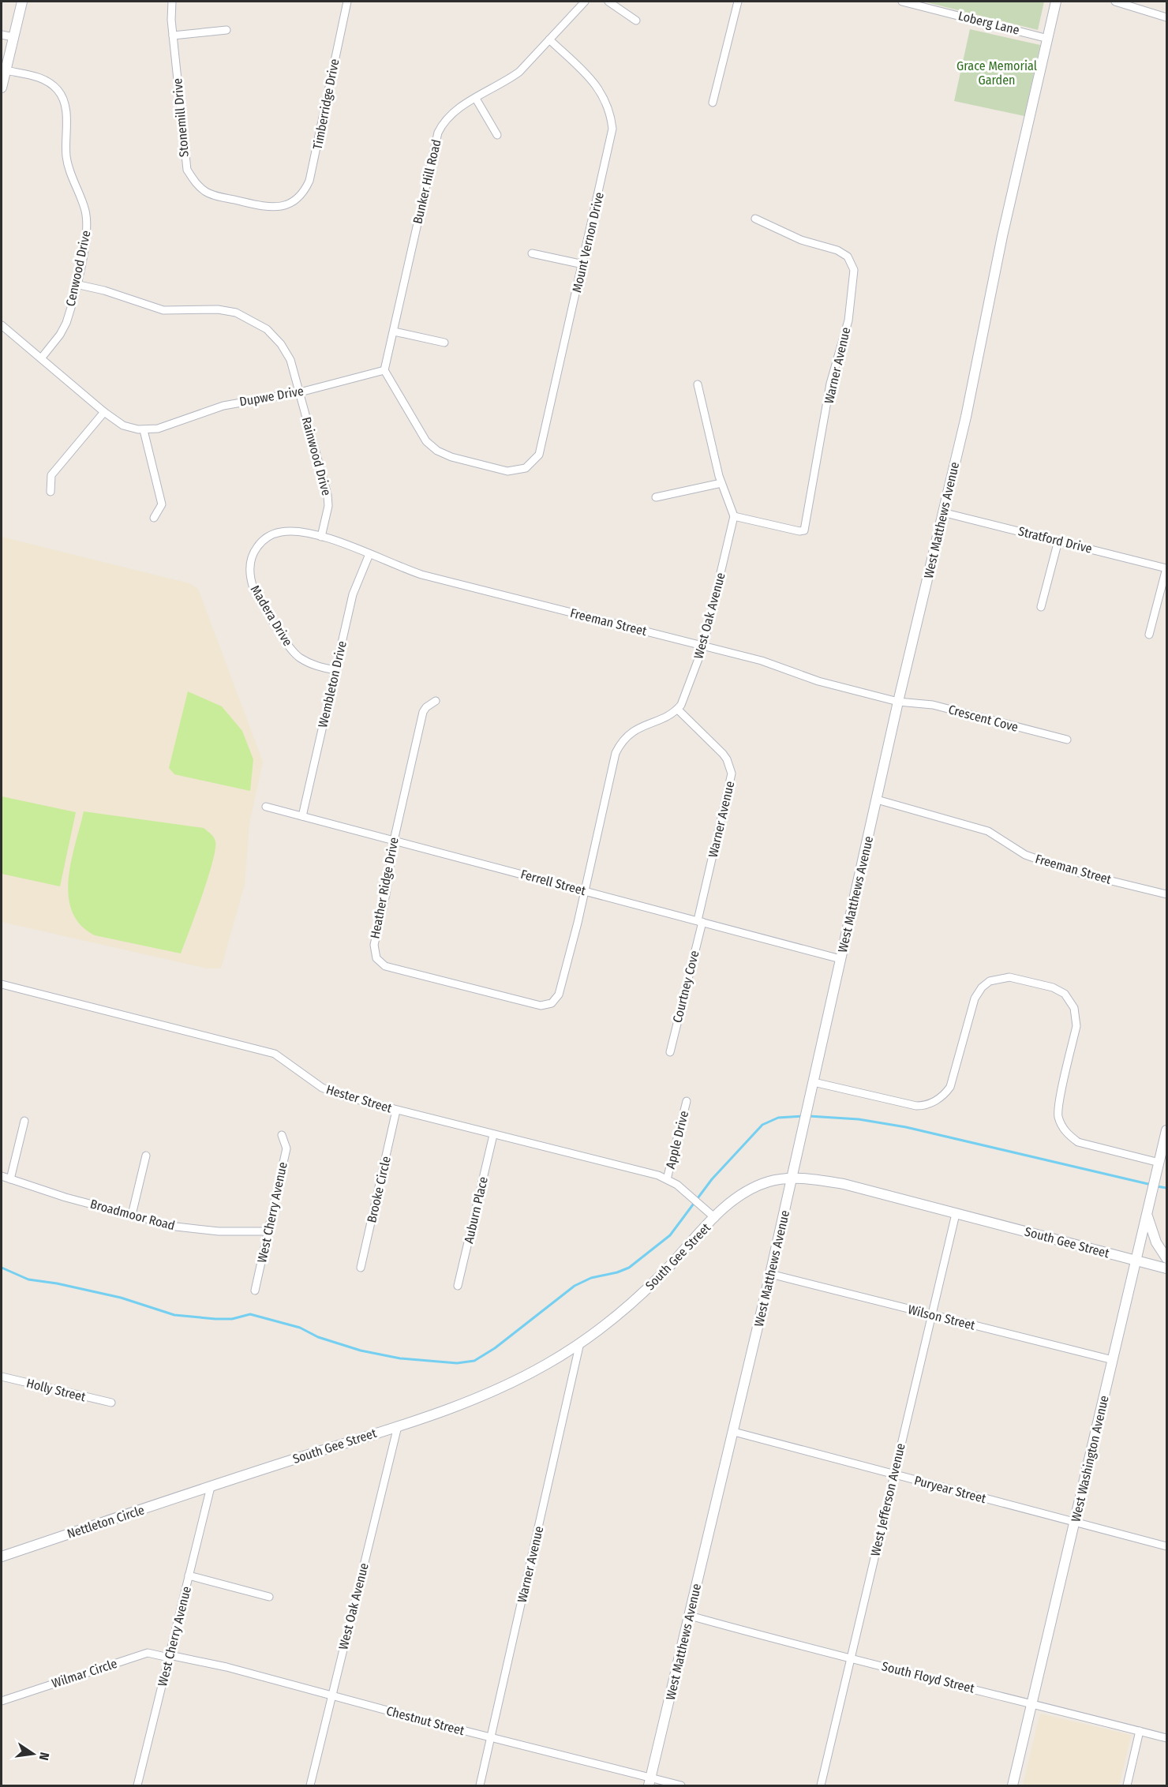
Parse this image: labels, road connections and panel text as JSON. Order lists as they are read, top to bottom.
{
  "streets": {
    "street": [
      "Loberg Lane",
      "Timberridge Drive",
      "Stonemill Drive",
      "Bunker Hill Road",
      "Mount Vernon Drive",
      "Cenwood Drive",
      "Warner Avenue",
      "Dupwe Drive",
      "Rainwood Drive",
      "West Matthews Avenue",
      "Stratford Drive",
      "Madera Drive",
      "West Oak Avenue",
      "Freeman Street",
      "Wembleton Drive",
      "Crescent Cove",
      "Ferrell Street",
      "Heather Ridge Drive",
      "Courtney Cove",
      "Hester Street",
      "Apple Drive",
      "Brooke Circle",
      "Auburn Place",
      "West Cherry Avenue",
      "Broadmoor Road",
      "South Gee Street",
      "Wilson Street",
      "Holly Street",
      "West Washington Avenue",
      "Puryear Street",
      "West Jefferson Avenue",
      "Nettleton Circle",
      "Wilmar Circle",
      "South Floyd Street",
      "Chestnut Street"
    ]
  },
  "crossings": [
    ["Loberg Lane", "West Matthews Avenue"],
    ["Timberridge Drive", "Stonemill Drive"],
    ["Bunker Hill Road", "Mount Vernon Drive"],
    ["Bunker Hill Road", "Dupwe Drive"],
    ["Mount Vernon Drive", "Dupwe Drive"],
    ["Cenwood Drive", "Dupwe Drive"],
    ["Cenwood Drive", "Rainwood Drive"],
    ["Warner Avenue", "West Oak Avenue"],
    ["Warner Avenue", "Ferrell Street"],
    ["Warner Avenue", "Courtney Cove"],
    ["Warner Avenue", "South Gee Street"],
    ["Warner Avenue", "Chestnut Street"],
    ["Dupwe Drive", "Rainwood Drive"],
    ["Rainwood Drive", "Madera Drive"],
    ["Rainwood Drive", "Freeman Street"],
    ["West Matthews Avenue", "Stratford Drive"],
    ["West Matthews Avenue", "Freeman Street"],
    ["West Matthews Avenue", "Crescent Cove"],
    ["West Matthews Avenue", "Ferrell Street"],
    ["West Matthews Avenue", "South Gee Street"],
    ["West Matthews Avenue", "Wilson Street"],
    ["West Matthews Avenue", "Puryear Street"],
    ["West Matthews Avenue", "South Floyd Street"],
    ["West Matthews Avenue", "Chestnut Street"],
    ["Madera Drive", "Freeman Street"],
    ["Madera Drive", "Wembleton Drive"],
    ["West Oak Avenue", "Freeman Street"],
    ["West Oak Avenue", "South Gee Street"],
    ["West Oak Avenue", "Chestnut Street"],
    ["Freeman Street", "Wembleton Drive"],
    ["Freeman Street", "Crescent Cove"],
    ["Wembleton Drive", "Ferrell Street"],
    ["Ferrell Street", "Heather Ridge Drive"],
    ["Ferrell Street", "Courtney Cove"],
    ["Hester Street", "Apple Drive"],
    ["Hester Street", "Brooke Circle"],
    ["Hester Street", "Auburn Place"],
    ["Hester Street", "South Gee Street"],
    ["West Cherry Avenue", "Broadmoor Road"],
    ["West Cherry Avenue", "South Gee Street"],
    ["West Cherry Avenue", "Nettleton Circle"],
    ["West Cherry Avenue", "Wilmar Circle"],
    ["West Cherry Avenue", "Chestnut Street"],
    ["South Gee Street", "West Washington Avenue"],
    ["South Gee Street", "West Jefferson Avenue"],
    ["South Gee Street", "Nettleton Circle"],
    ["Wilson Street", "West Washington Avenue"],
    ["Wilson Street", "West Jefferson Avenue"],
    ["West Washington Avenue", "Puryear Street"],
    ["West Washington Avenue", "South Floyd Street"],
    ["Puryear Street", "West Jefferson Avenue"],
    ["West Jefferson Avenue", "South Floyd Street"],
    ["Wilmar Circle", "Chestnut Street"]
  ],
  "parks": ["Grace Memorial Garden"],
  "north": "right"
}
